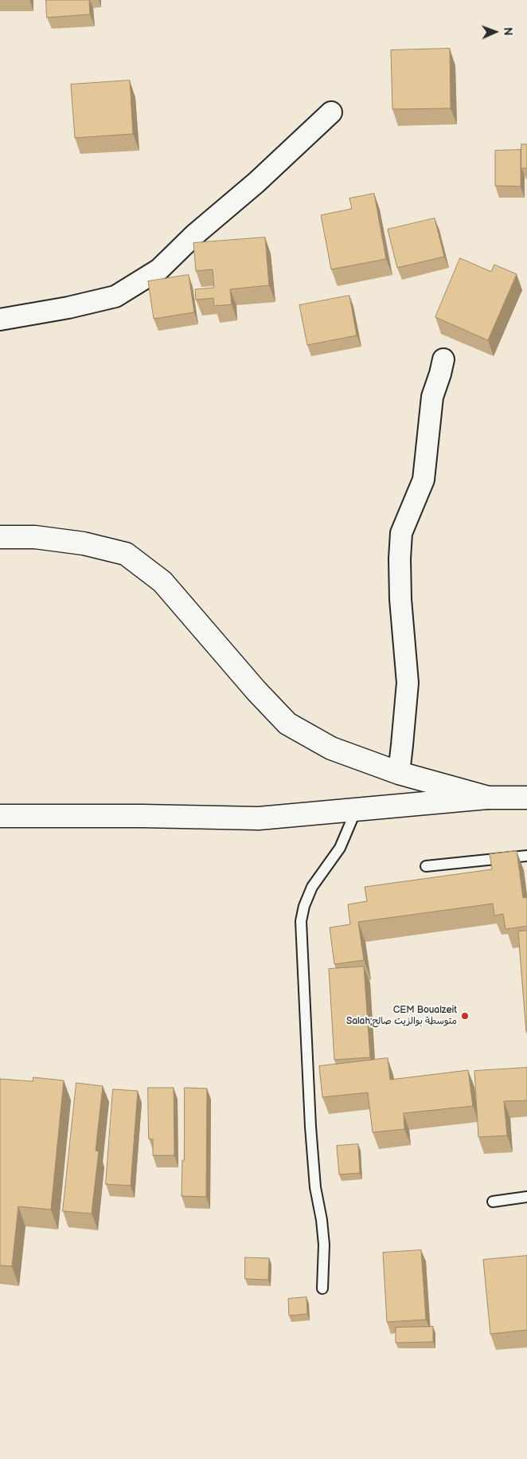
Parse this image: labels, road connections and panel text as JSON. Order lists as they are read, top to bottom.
{
  "places": ["CEM Boualzeit Salah;متوسطة بوالزيت صالح"],
  "north": "right"
}
